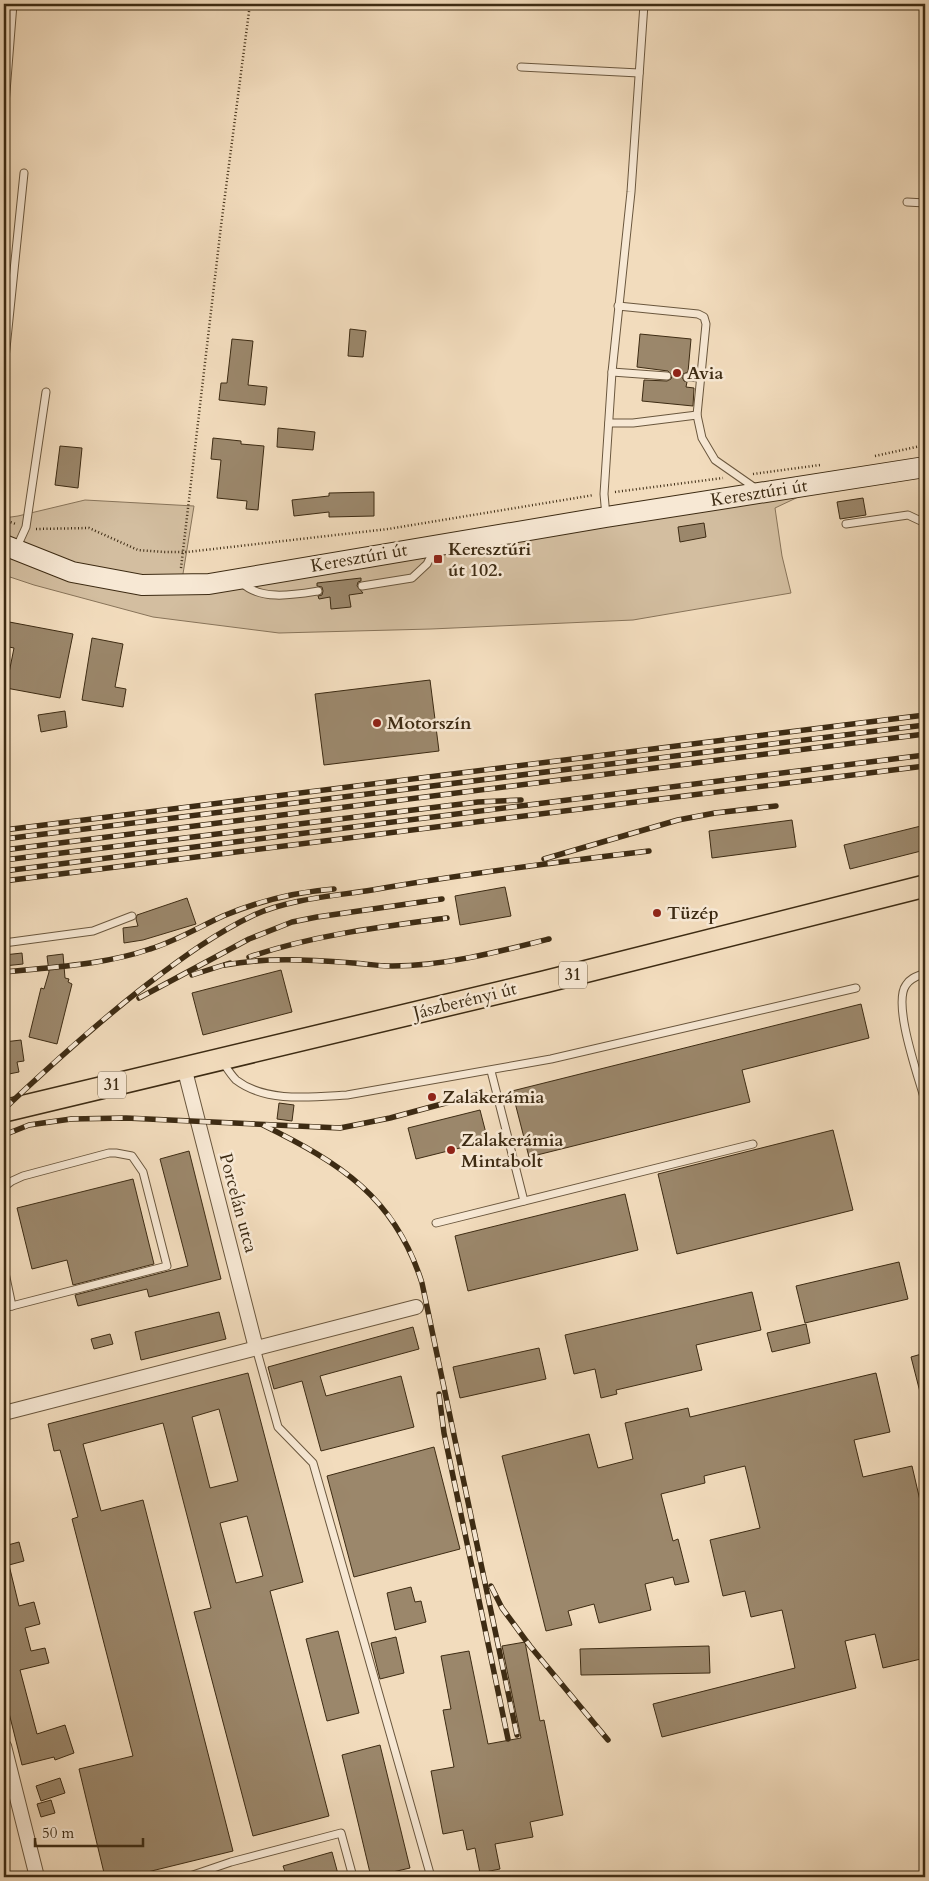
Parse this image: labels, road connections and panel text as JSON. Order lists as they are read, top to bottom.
{
  "streets": {
    "main road": ["Keresztúri út", "31", "Jászberényi út"],
    "street": ["Porcelán utca"]
  },
  "crossings": [
    ["Jászberényi út", "Porcelán utca"]
  ],
  "places": {
    "other": [
      "Avia",
      "Motorszín",
      "Tüzép",
      "Zalakerámia",
      "Zalakerámia Mintabolt"
    ],
    "transit": ["Keresztúri út 102."]
  },
  "scale_bar": "50 m"
}
